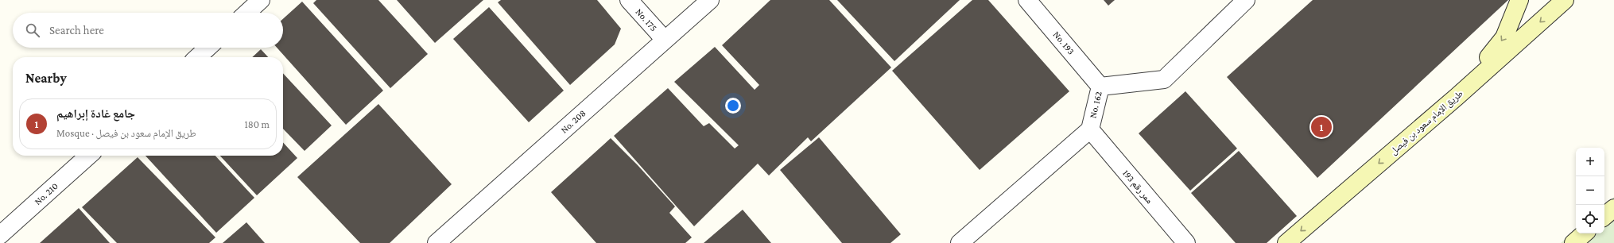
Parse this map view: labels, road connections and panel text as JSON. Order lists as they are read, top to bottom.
{
  "streets": {
    "main road": ["طريق الإمام سعود بن فيصل"],
    "street": [
      "No. 175",
      "No. 193",
      "No. 162",
      "No. 208",
      "ممر رقم 193",
      "No. 210"
    ]
  },
  "crossings": [
    ["No. 175", "No. 208"],
    ["No. 193", "No. 162"],
    ["No. 162", "ممر رقم 193"]
  ],
  "page": {
    "search": "Search here",
    "heading": "Nearby",
    "list": [
      {
        "mark": "1",
        "name": "جامع غادة إبراهيم",
        "note": "Mosque · طريق الإمام سعود بن فيصل",
        "value": "180 m"
      }
    ],
    "pins": "1",
    "map_buttons": ["+", "−"]
  }
}
